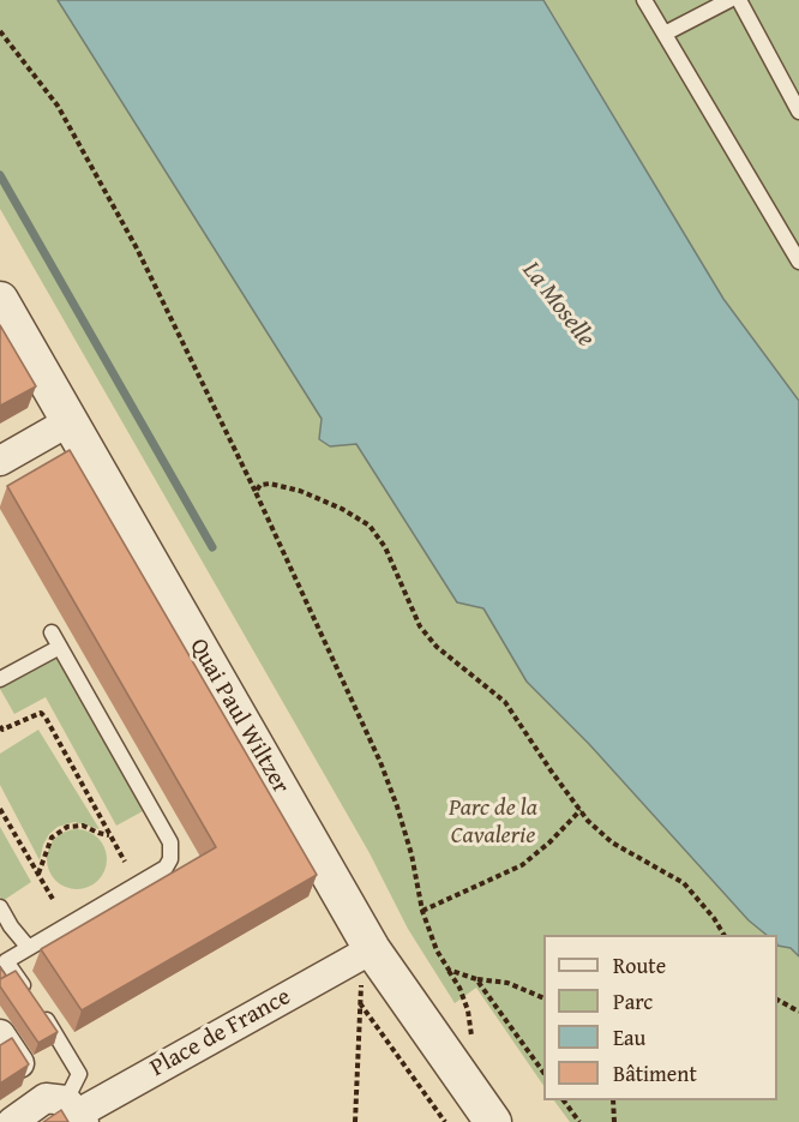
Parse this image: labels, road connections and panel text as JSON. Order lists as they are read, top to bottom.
{
  "streets": {
    "street": ["Quai Paul Wiltzer", "Place de France"]
  },
  "crossings": [
    ["Quai Paul Wiltzer", "Place de France"]
  ],
  "water": ["La Moselle"],
  "parks": ["Parc de la Cavalerie"],
  "legend": [
    "Route",
    "Parc",
    "Eau",
    "Bâtiment"
  ]
}
